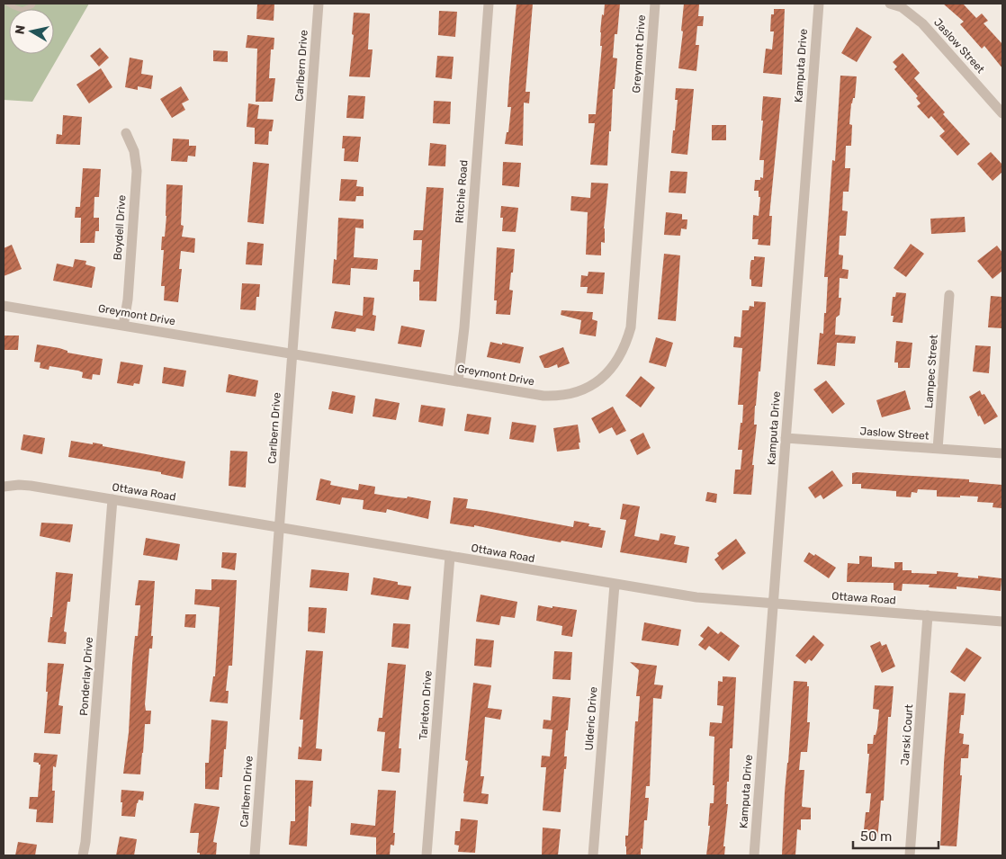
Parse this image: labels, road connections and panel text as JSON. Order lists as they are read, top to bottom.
{
  "streets": {
    "street": [
      "Jaslow Street",
      "Greymont Drive",
      "Carlbern Drive",
      "Kamputa Drive",
      "Ritchie Road",
      "Boydell Drive",
      "Lampec Street",
      "Ottawa Road",
      "Ponderlay Drive",
      "Tarleton Drive",
      "Ulderic Drive",
      "Jarski Court"
    ]
  },
  "crossings": [
    ["Jaslow Street", "Kamputa Drive"],
    ["Jaslow Street", "Lampec Street"],
    ["Greymont Drive", "Carlbern Drive"],
    ["Greymont Drive", "Ritchie Road"],
    ["Greymont Drive", "Boydell Drive"],
    ["Carlbern Drive", "Ottawa Road"],
    ["Kamputa Drive", "Ottawa Road"],
    ["Ottawa Road", "Ponderlay Drive"],
    ["Ottawa Road", "Tarleton Drive"],
    ["Ottawa Road", "Ulderic Drive"],
    ["Ottawa Road", "Jarski Court"]
  ],
  "scale_bar": "50 m",
  "north": "left"
}
